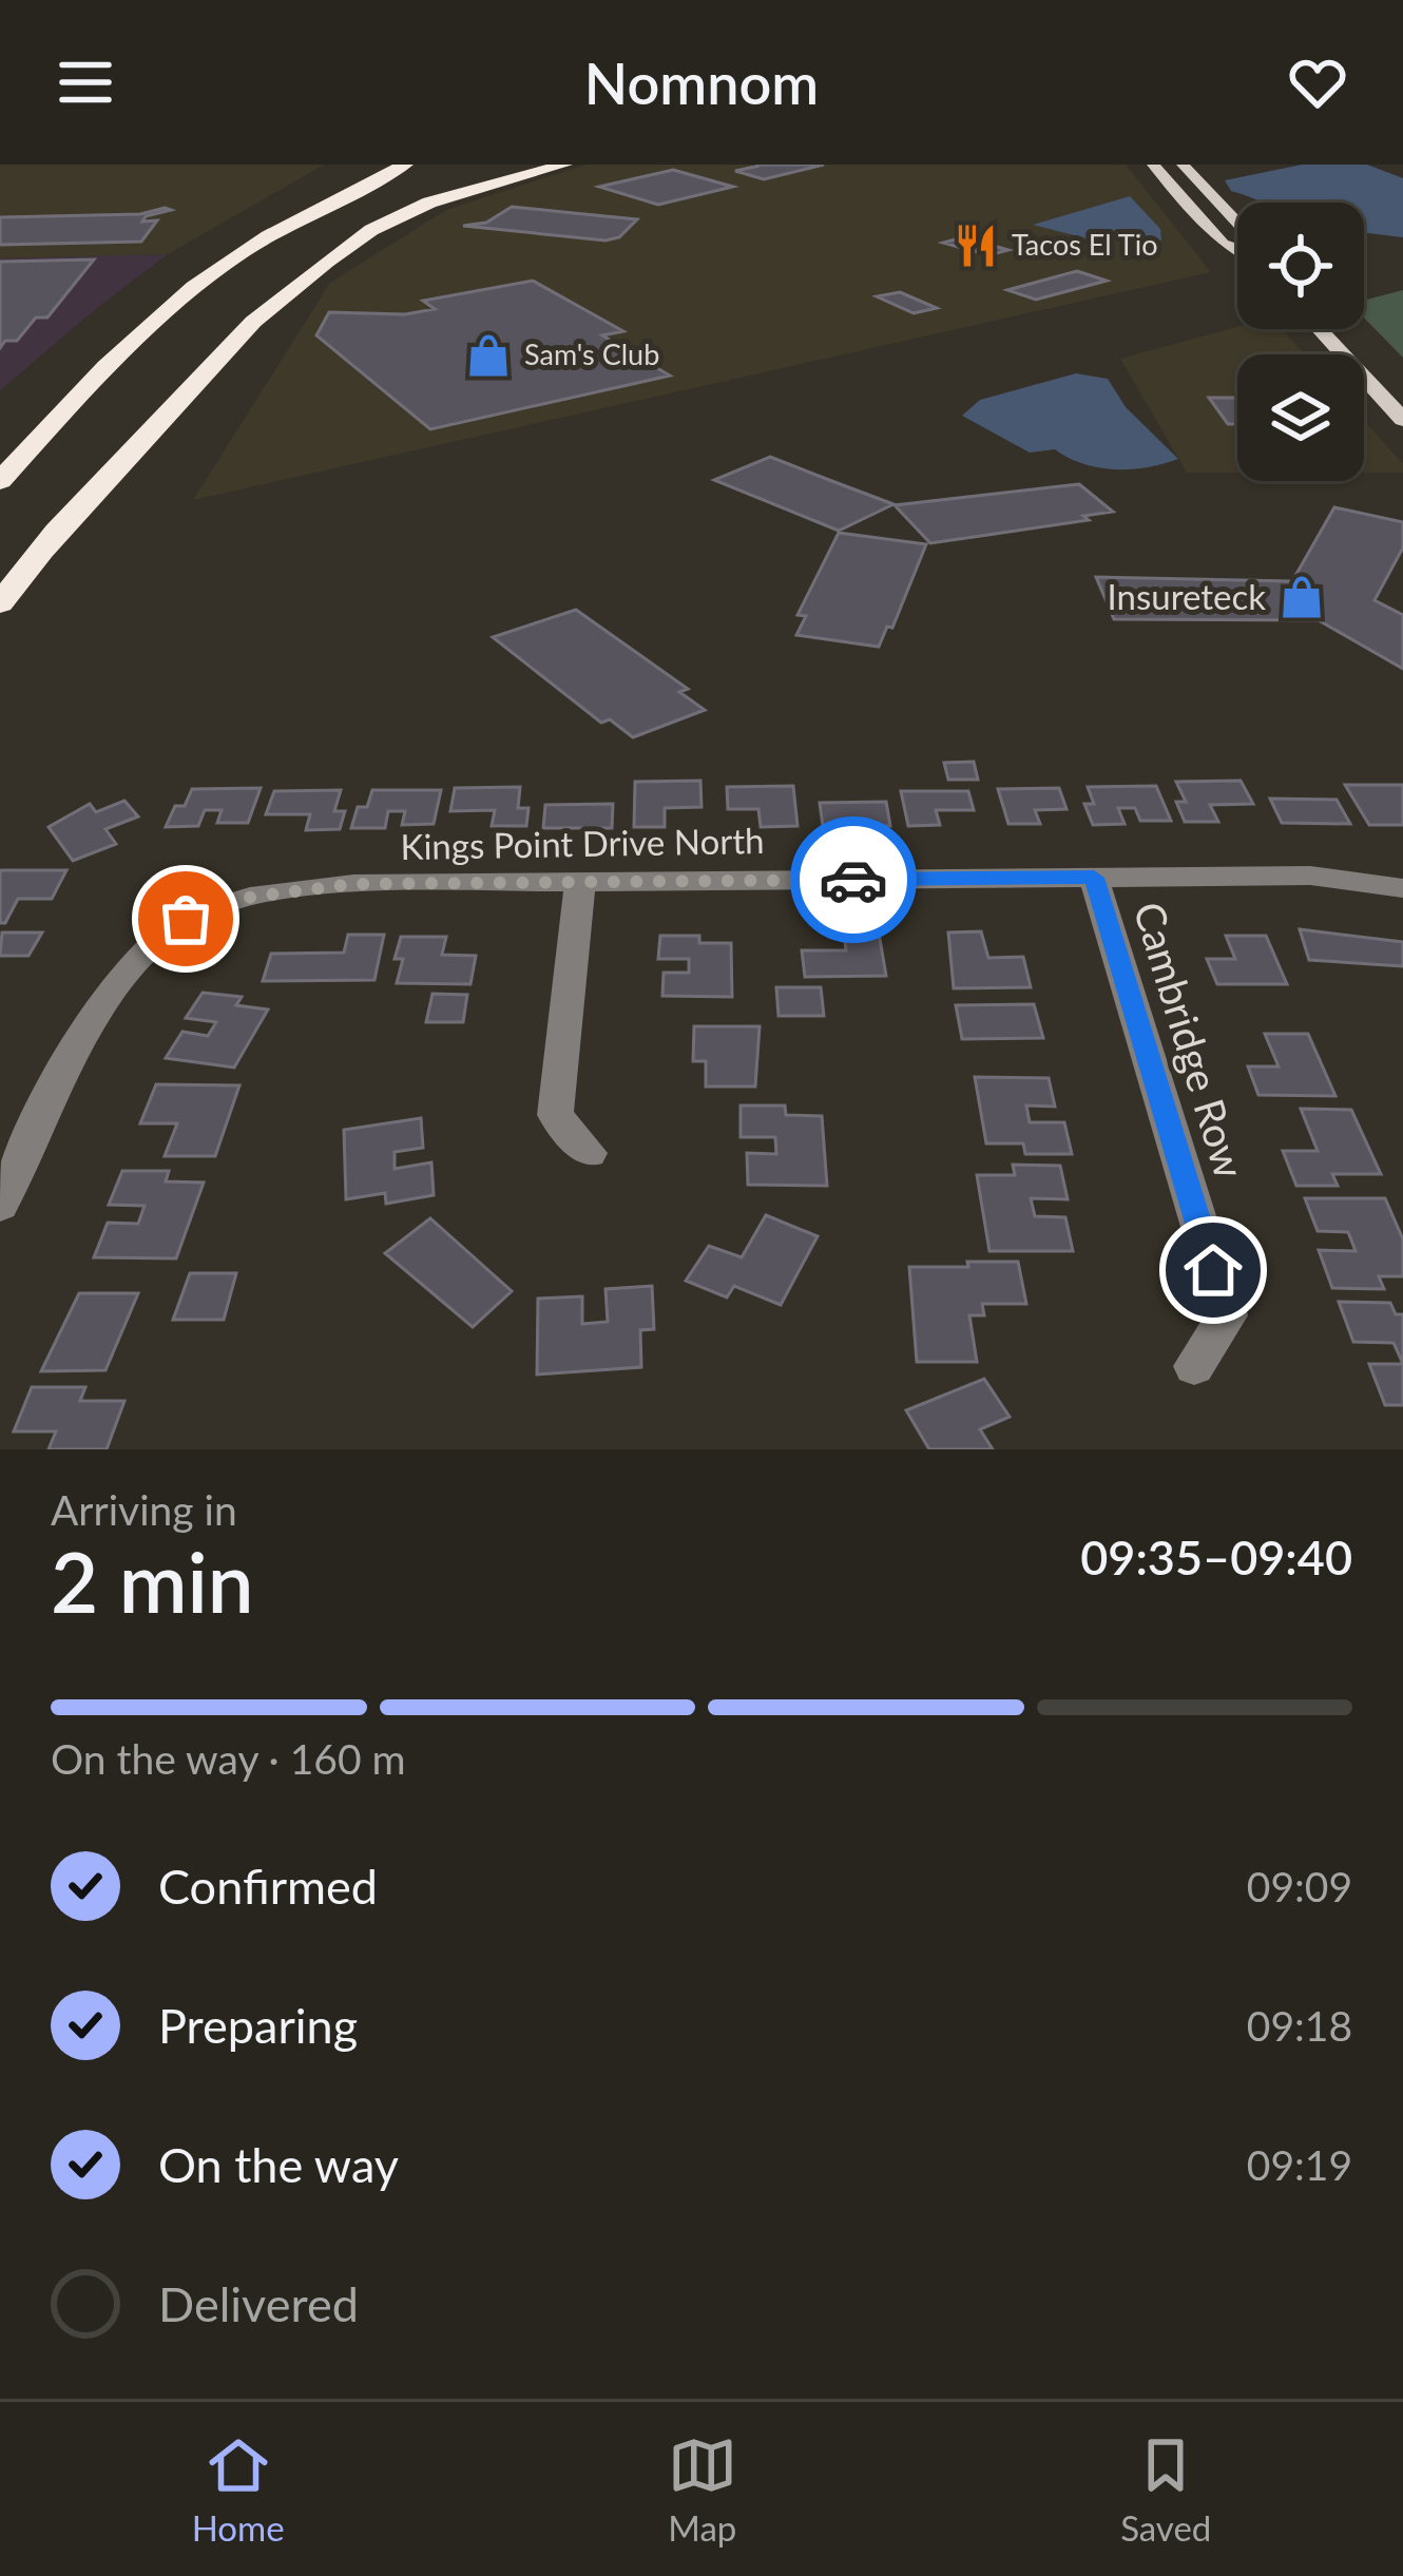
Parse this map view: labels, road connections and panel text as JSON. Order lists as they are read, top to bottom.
{
  "streets": {
    "street": ["Kings Point Drive North", "Cambridge Row"]
  },
  "crossings": [
    ["Kings Point Drive North", "Cambridge Row"]
  ],
  "places": {
    "restaurant": ["Tacos El Tio"],
    "shop": ["Sam's Club", "Insureteck"]
  },
  "page": {
    "header": "Nomnom",
    "heading": ["2 min", "Arriving in", "09:35–09:40"],
    "bar": "On the way · 160 m",
    "list": [
      ["Confirmed", "09:09"],
      ["Preparing", "09:18"],
      ["On the way", "09:19"],
      "Delivered"
    ],
    "tabs": ["Home", "Map", "Saved"]
  }
}
